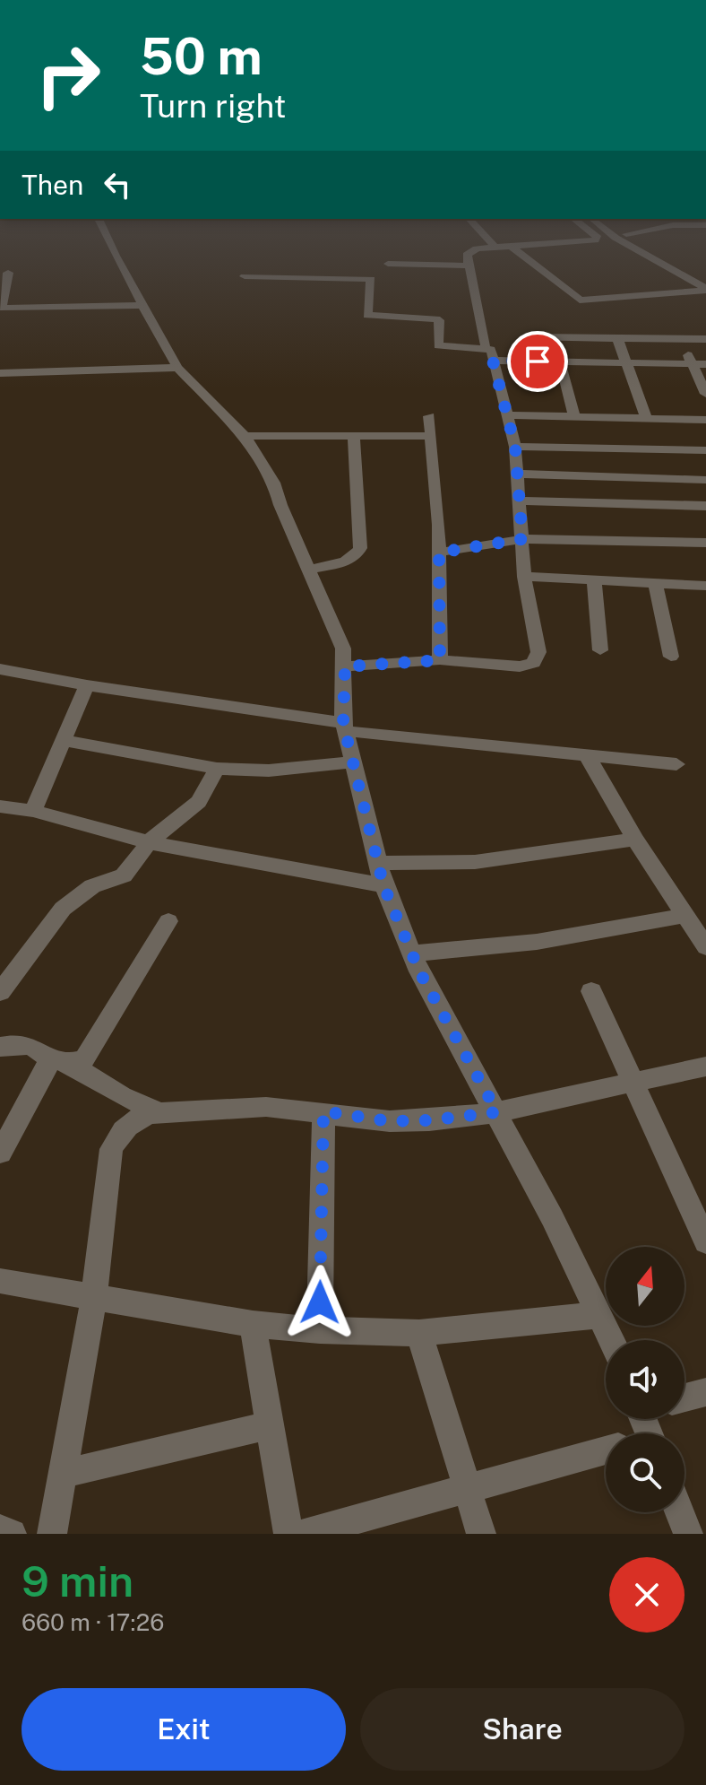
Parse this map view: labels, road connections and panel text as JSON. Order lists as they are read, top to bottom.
{
  "north": "top",
  "page": {
    "turn": ["50 m", "Turn right"],
    "then": "Then",
    "heading": ["9 min", "660 m · 17:26"],
    "buttons": ["Exit", "Share"]
  }
}
